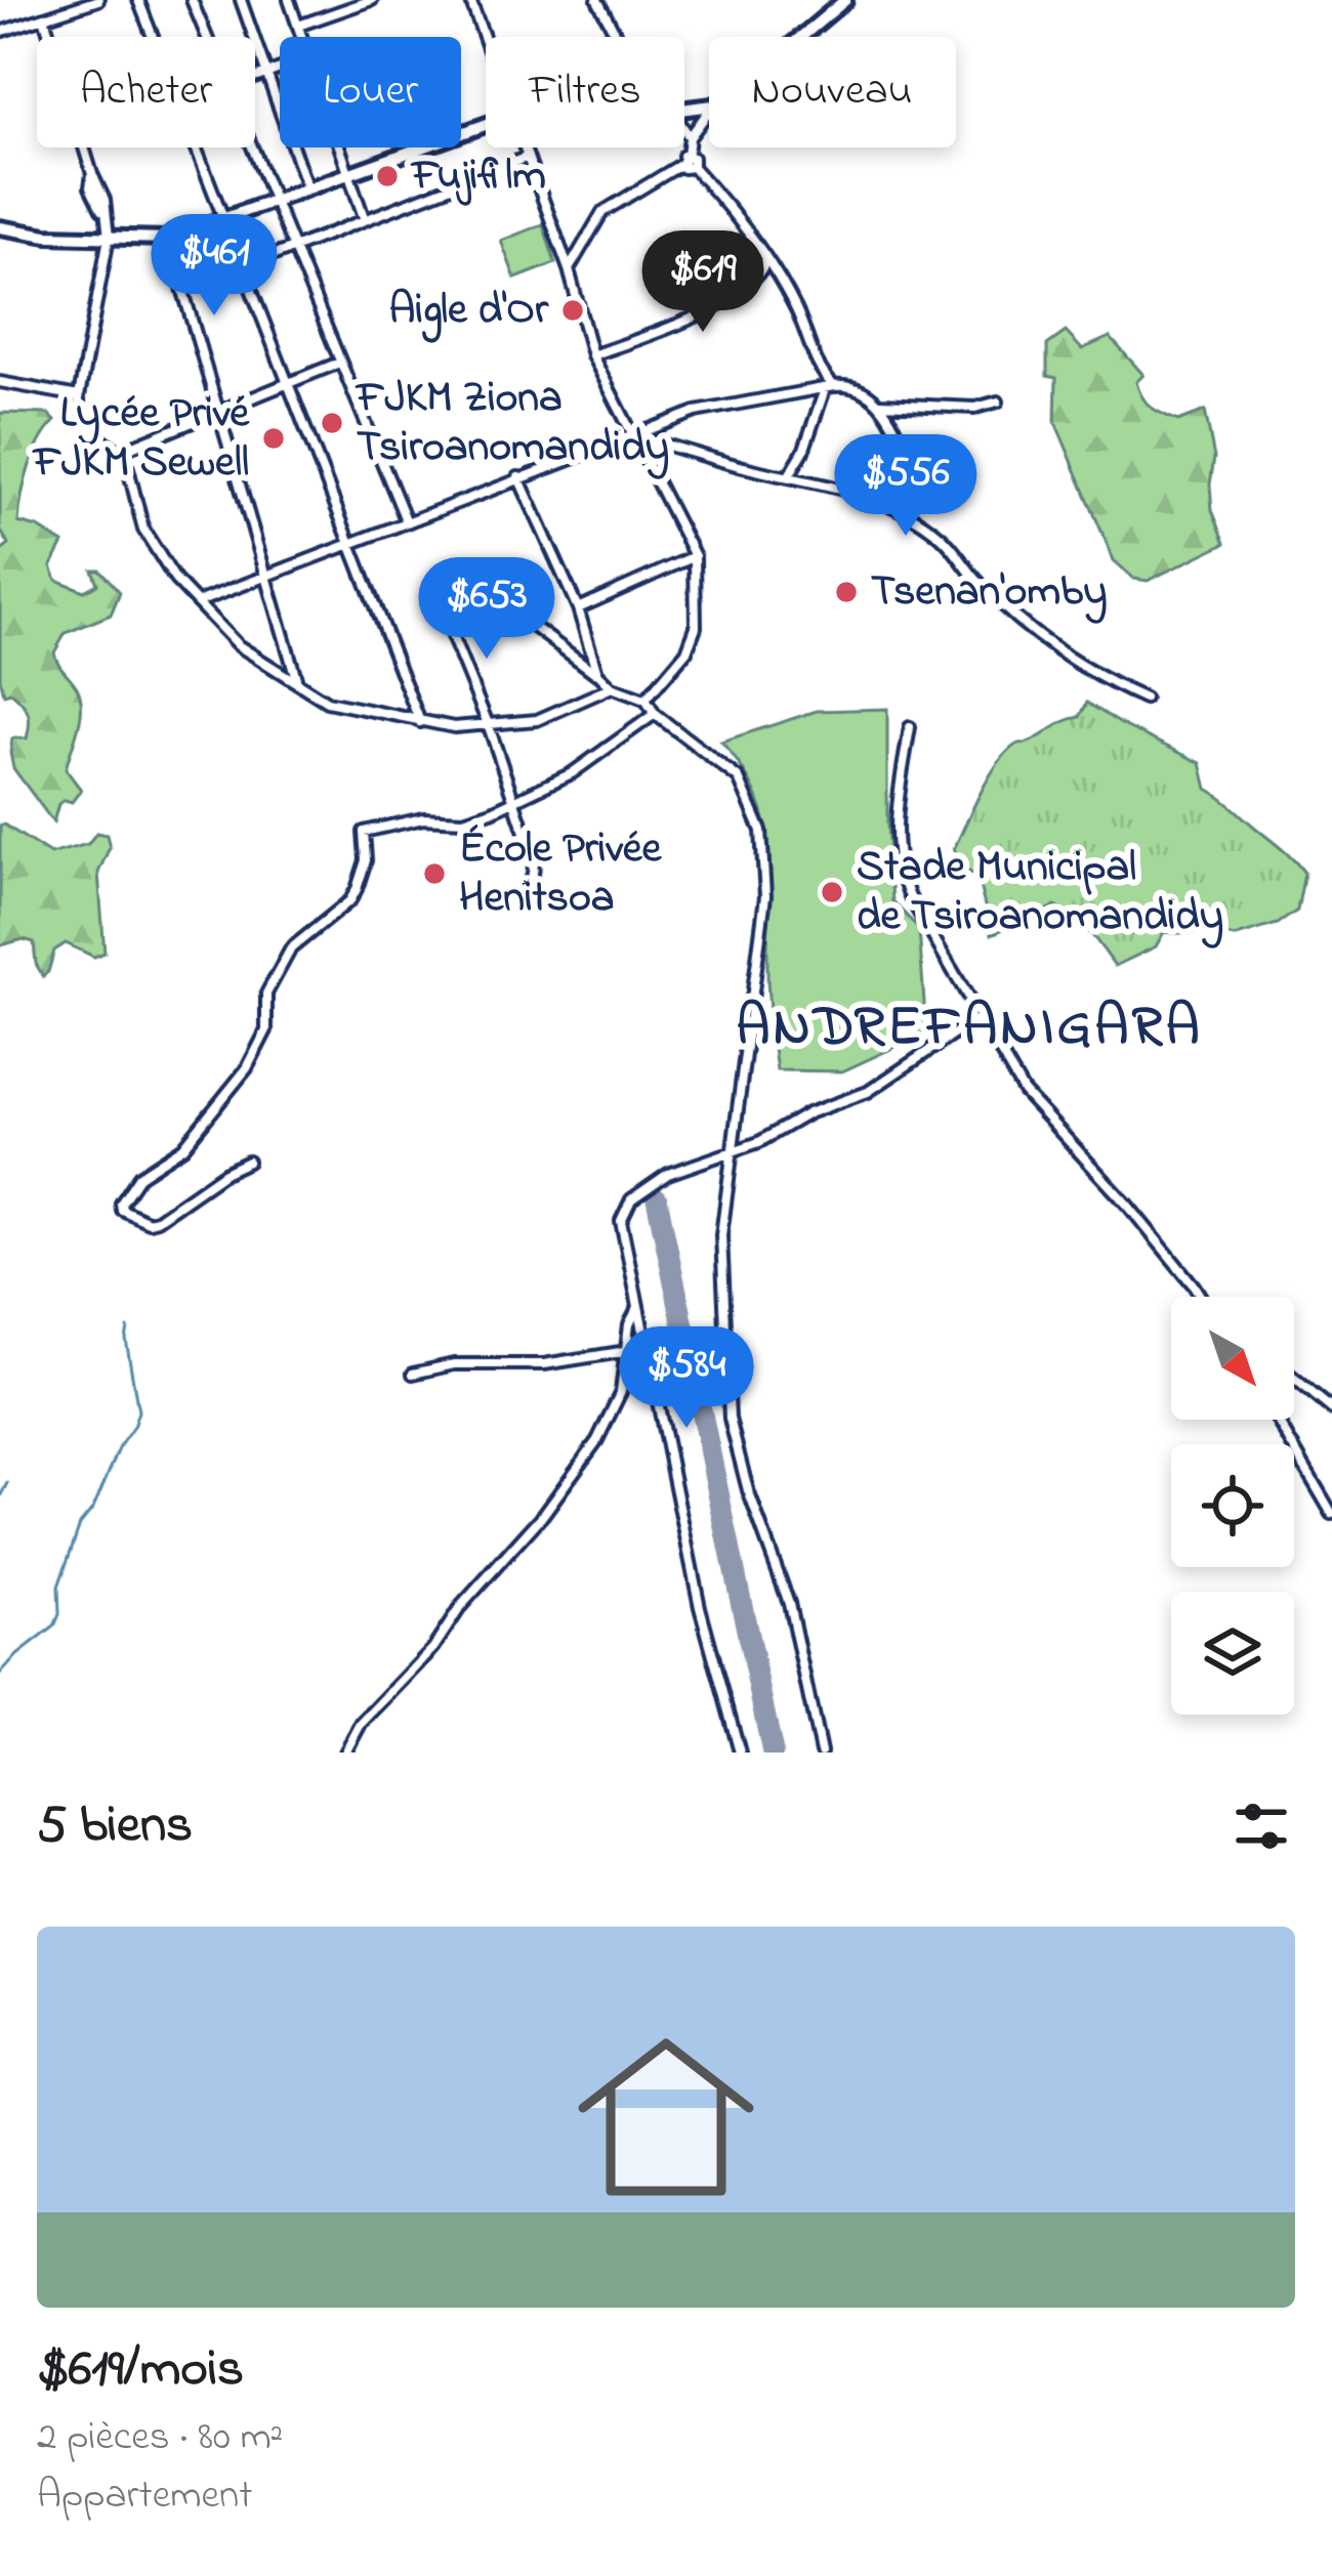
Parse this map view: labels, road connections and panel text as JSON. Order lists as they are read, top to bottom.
{
  "districts": ["ANDREFANIGARA"],
  "places": [
    "Fujifilm",
    "Aigle d'Or",
    "FJKM Ziona Tsiroanomandidy",
    "Lycée Privé FJKM Sewell",
    "Tsenan'omby",
    "École Privée Henitsoa",
    "Stade Municipal de Tsiroanomandidy"
  ],
  "north": "bottom right",
  "page": {
    "chip": [
      "Acheter",
      "Louer",
      "Filtres",
      "Nouveau"
    ],
    "price": [
      "$461",
      "$619",
      "$556",
      "$653",
      "$584"
    ],
    "heading": "5 biens",
    "list": [
      {
        "name": "$619/mois",
        "note": "2 pièces · 80 m² · Appartement"
      }
    ]
  }
}
